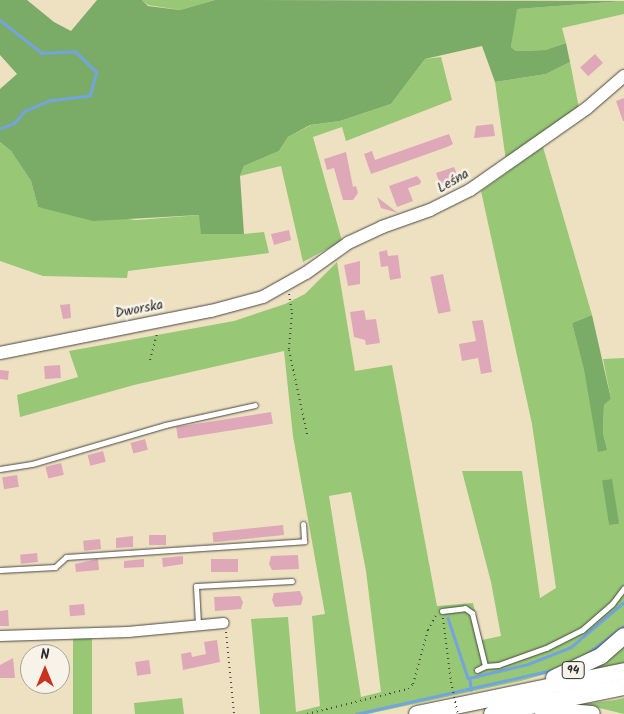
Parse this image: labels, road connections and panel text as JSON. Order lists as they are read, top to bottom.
{
  "streets": {
    "highway": ["94"],
    "street": ["Leśna", "Dworska"]
  },
  "crossings": [
    ["Leśna", "Dworska"]
  ],
  "north": "top"
}
